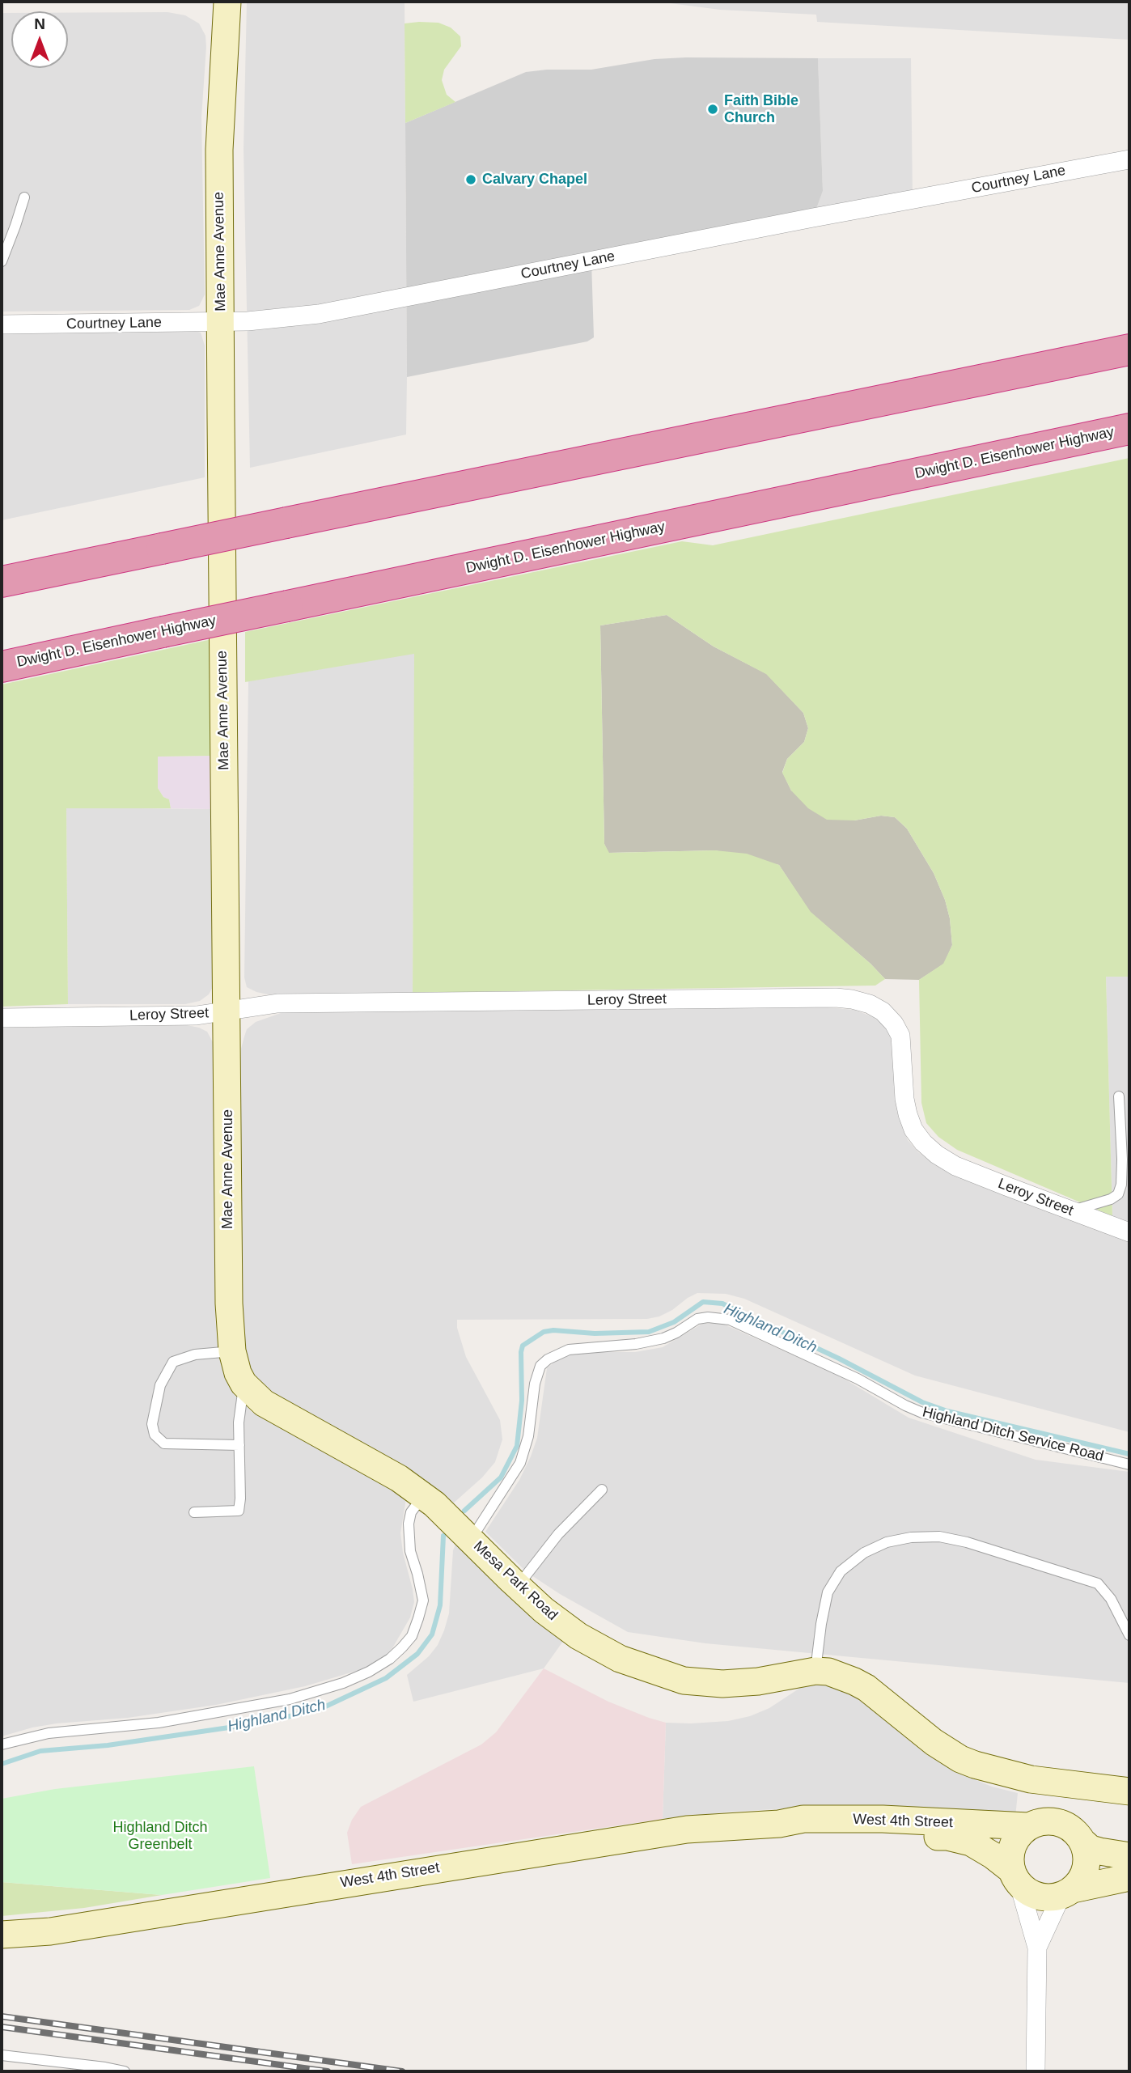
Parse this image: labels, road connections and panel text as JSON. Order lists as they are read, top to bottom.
{
  "streets": {
    "highway": ["Dwight D. Eisenhower Highway"],
    "street": [
      "Courtney Lane",
      "Mae Anne Avenue",
      "Leroy Street",
      "Mesa Park Road",
      "West 4th Street"
    ],
    "lane": ["Highland Ditch Service Road"]
  },
  "crossings": [
    ["Courtney Lane", "Mae Anne Avenue"],
    ["Mae Anne Avenue", "Leroy Street"],
    ["Mae Anne Avenue", "Mesa Park Road"],
    ["Highland Ditch Service Road", "Mesa Park Road"]
  ],
  "water": ["Highland Ditch"],
  "parks": ["Highland Ditch Greenbelt"],
  "places": ["Faith Bible Church", "Calvary Chapel"],
  "north": "top"
}
